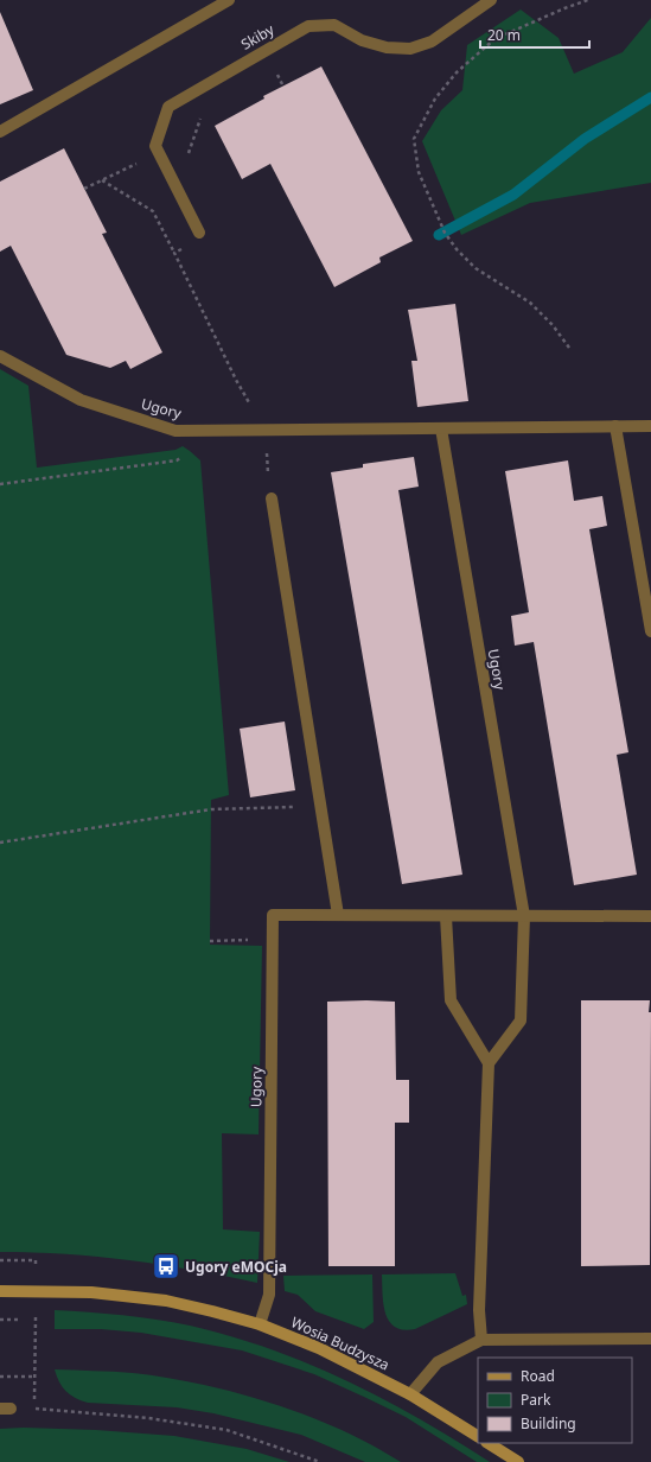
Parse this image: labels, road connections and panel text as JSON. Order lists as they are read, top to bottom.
{
  "streets": {
    "street": ["Skiby", "Ugory", "Wosia Budzysza"]
  },
  "crossings": [
    ["Ugory", "Wosia Budzysza"]
  ],
  "places": {
    "bus stop": ["Ugory eMOCja"]
  },
  "legend": ["Road", "Park", "Building"],
  "scale_bar": "20 m"
}
